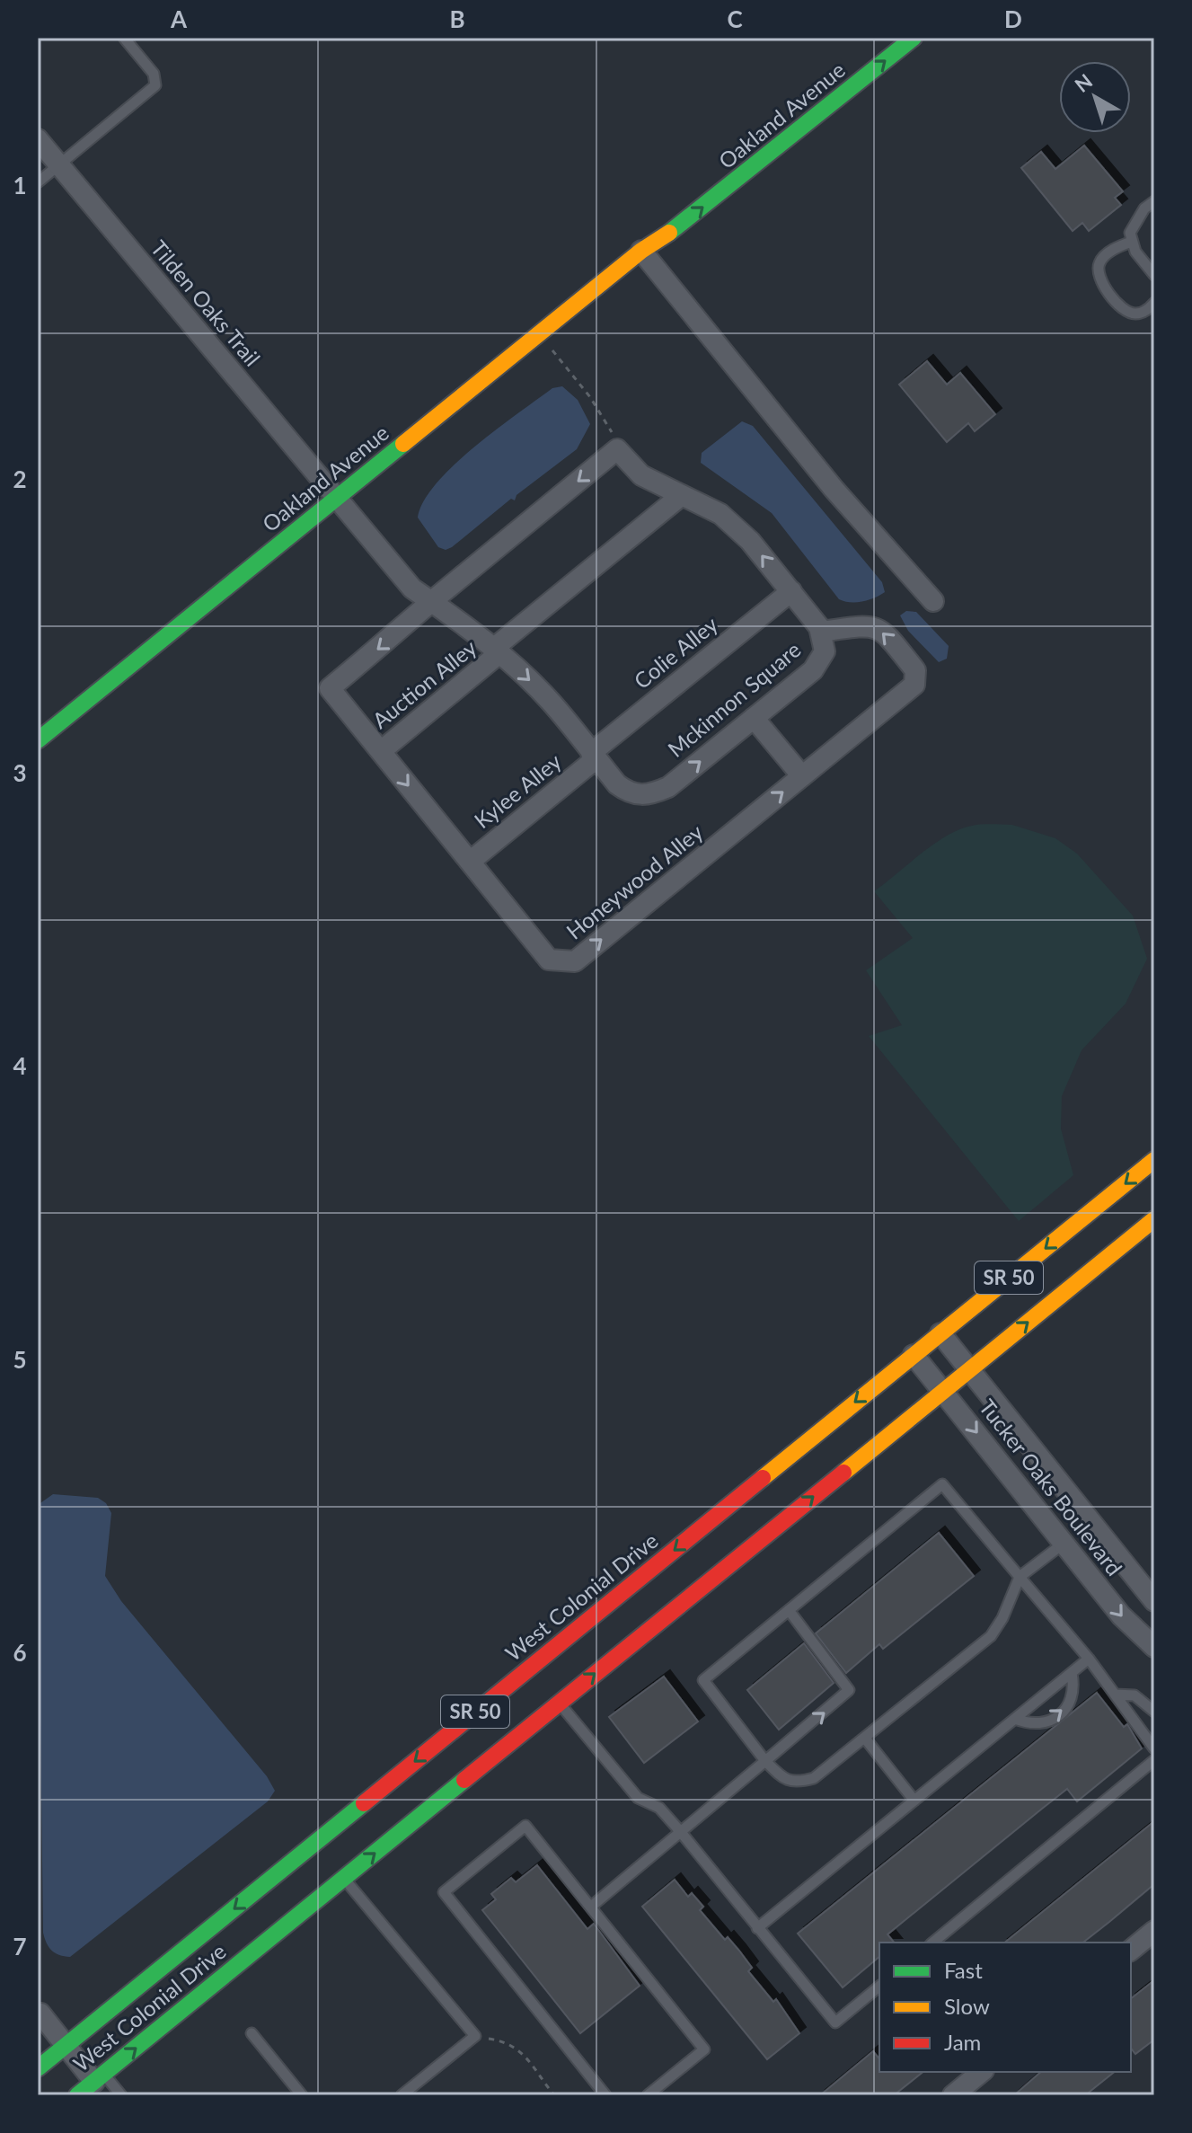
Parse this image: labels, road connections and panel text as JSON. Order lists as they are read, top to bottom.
{
  "streets": {
    "main road": ["Oakland Avenue", "SR 50", "West Colonial Drive"],
    "street": [
      "Tilden Oaks Trail",
      "Colie Alley",
      "Auction Alley",
      "Mckinnon Square",
      "Kylee Alley",
      "Honeywood Alley",
      "Tucker Oaks Boulevard"
    ]
  },
  "crossings": [
    ["Oakland Avenue", "Tilden Oaks Trail"],
    ["Oakland Avenue", "Mckinnon Square"],
    ["Tilden Oaks Trail", "Mckinnon Square"],
    ["Colie Alley", "Mckinnon Square"],
    ["Colie Alley", "Kylee Alley"],
    ["Auction Alley", "Mckinnon Square"],
    ["Auction Alley", "Honeywood Alley"],
    ["Mckinnon Square", "Kylee Alley"],
    ["Mckinnon Square", "Honeywood Alley"],
    ["Kylee Alley", "Honeywood Alley"],
    ["Tucker Oaks Boulevard", "West Colonial Drive"]
  ],
  "legend": ["Fast", "Slow", "Jam"],
  "north": "top left",
  "grid": {
    "columns": [
      "A",
      "B",
      "C",
      "D"
    ],
    "rows": [
      "1",
      "2",
      "3",
      "4",
      "5",
      "6",
      "7"
    ]
  }
}
